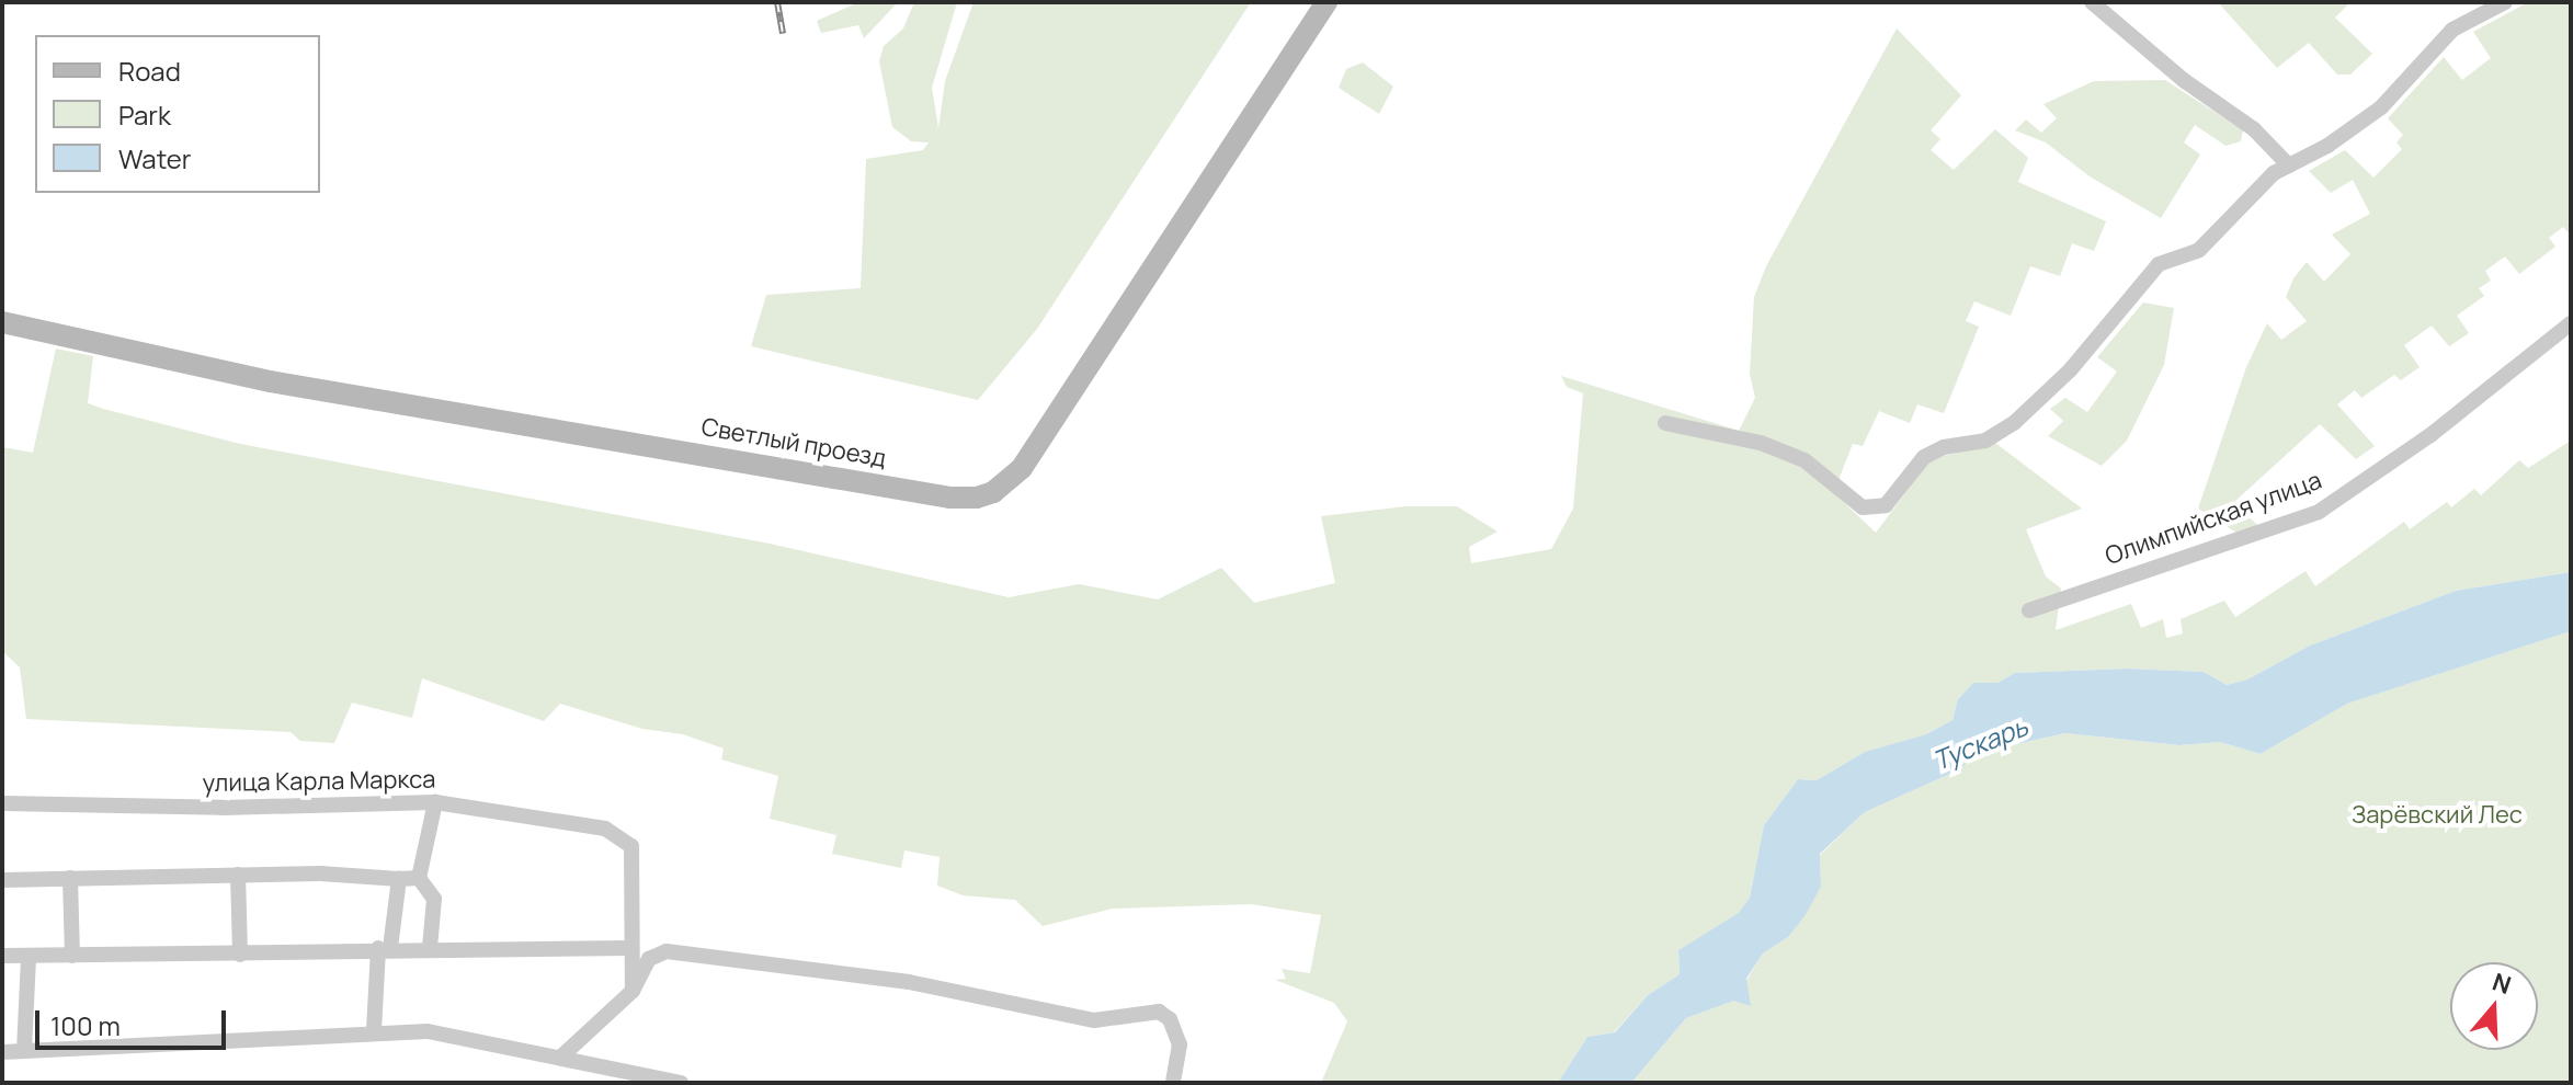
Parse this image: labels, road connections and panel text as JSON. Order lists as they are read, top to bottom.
{
  "streets": {
    "street": ["Светлый проезд", "Олимпийская улица", "улица Карла Маркса"]
  },
  "water": ["Тускарь"],
  "parks": ["Зарёвский Лес"],
  "legend": ["Road", "Park", "Water"],
  "scale_bar": "100 m",
  "north": "top"
}
